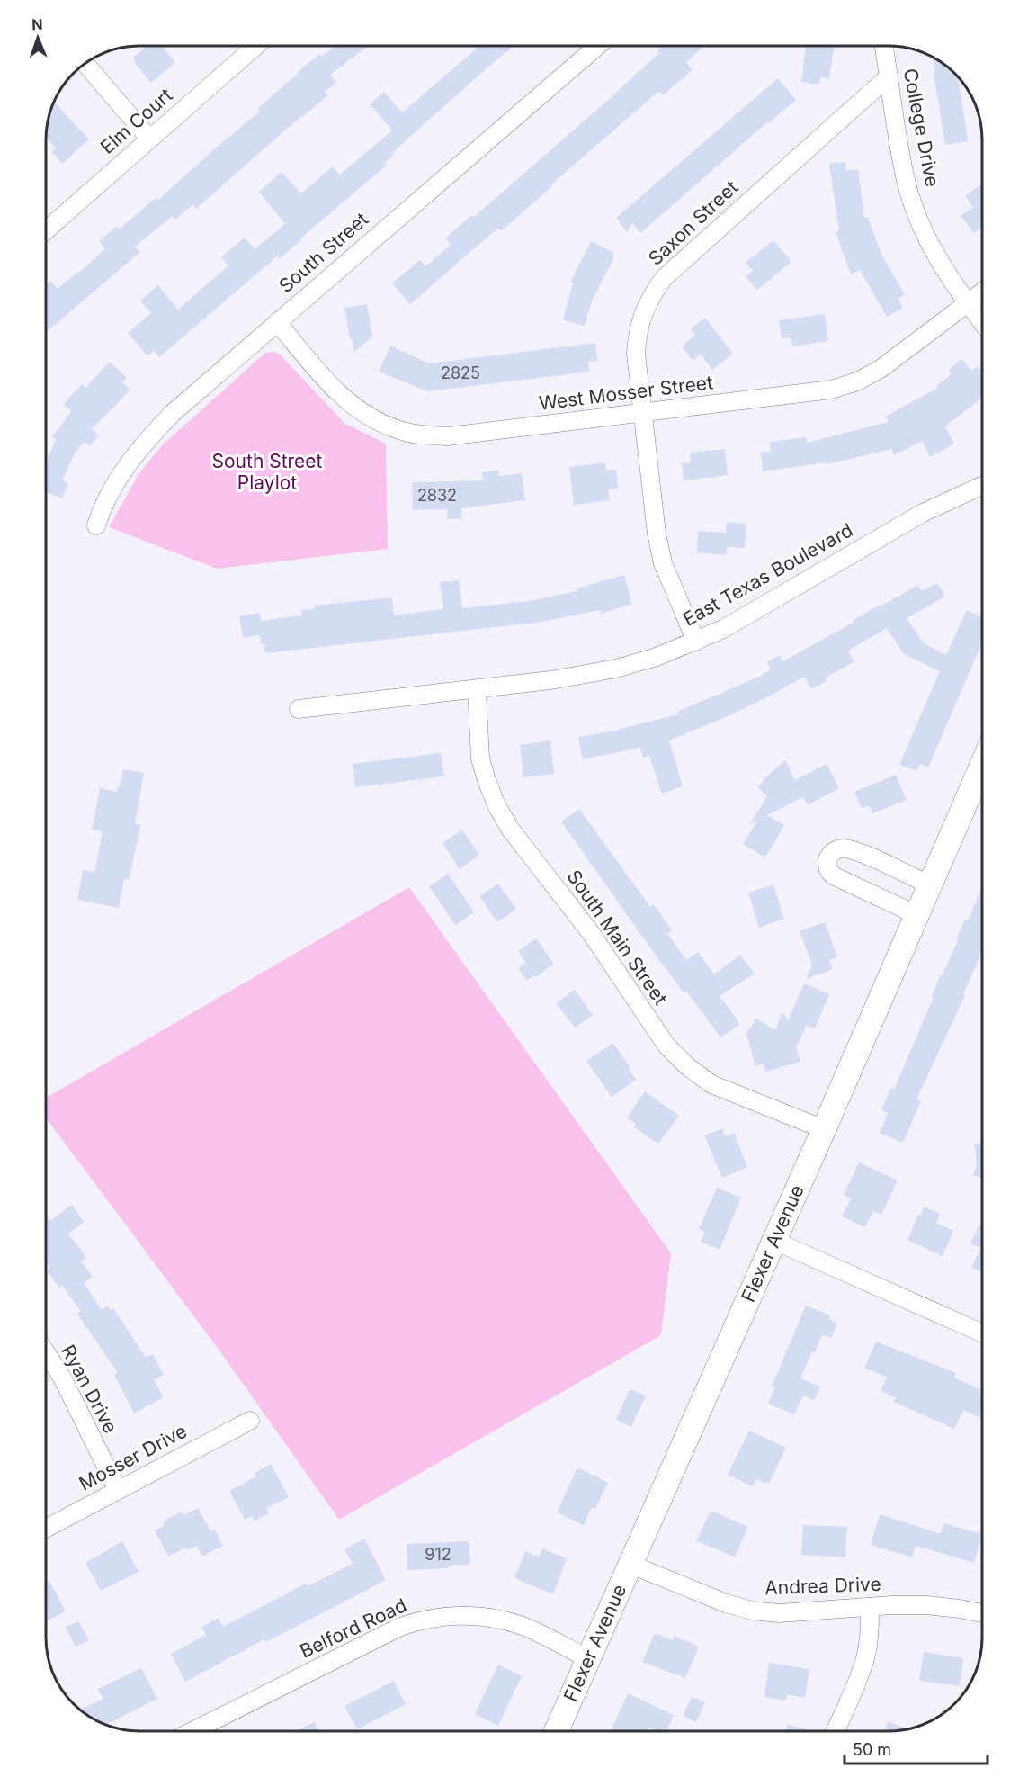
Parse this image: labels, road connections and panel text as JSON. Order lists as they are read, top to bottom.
{
  "streets": {
    "street": [
      "Elm Court",
      "College Drive",
      "Saxon Street",
      "South Street",
      "West Mosser Street",
      "East Texas Boulevard",
      "South Main Street",
      "Flexer Avenue",
      "Ryan Drive",
      "Mosser Drive",
      "Andrea Drive",
      "Belford Road"
    ]
  },
  "crossings": [
    ["College Drive", "Saxon Street"],
    ["College Drive", "West Mosser Street"],
    ["Saxon Street", "West Mosser Street"],
    ["Saxon Street", "East Texas Boulevard"],
    ["South Street", "West Mosser Street"],
    ["East Texas Boulevard", "South Main Street"],
    ["South Main Street", "Flexer Avenue"],
    ["Flexer Avenue", "Andrea Drive"],
    ["Flexer Avenue", "Belford Road"],
    ["Ryan Drive", "Mosser Drive"]
  ],
  "parks": ["South Street Playlot"],
  "house_numbers": ["2825", "2832", "912"],
  "scale_bar": "50 m",
  "north": "top"
}
